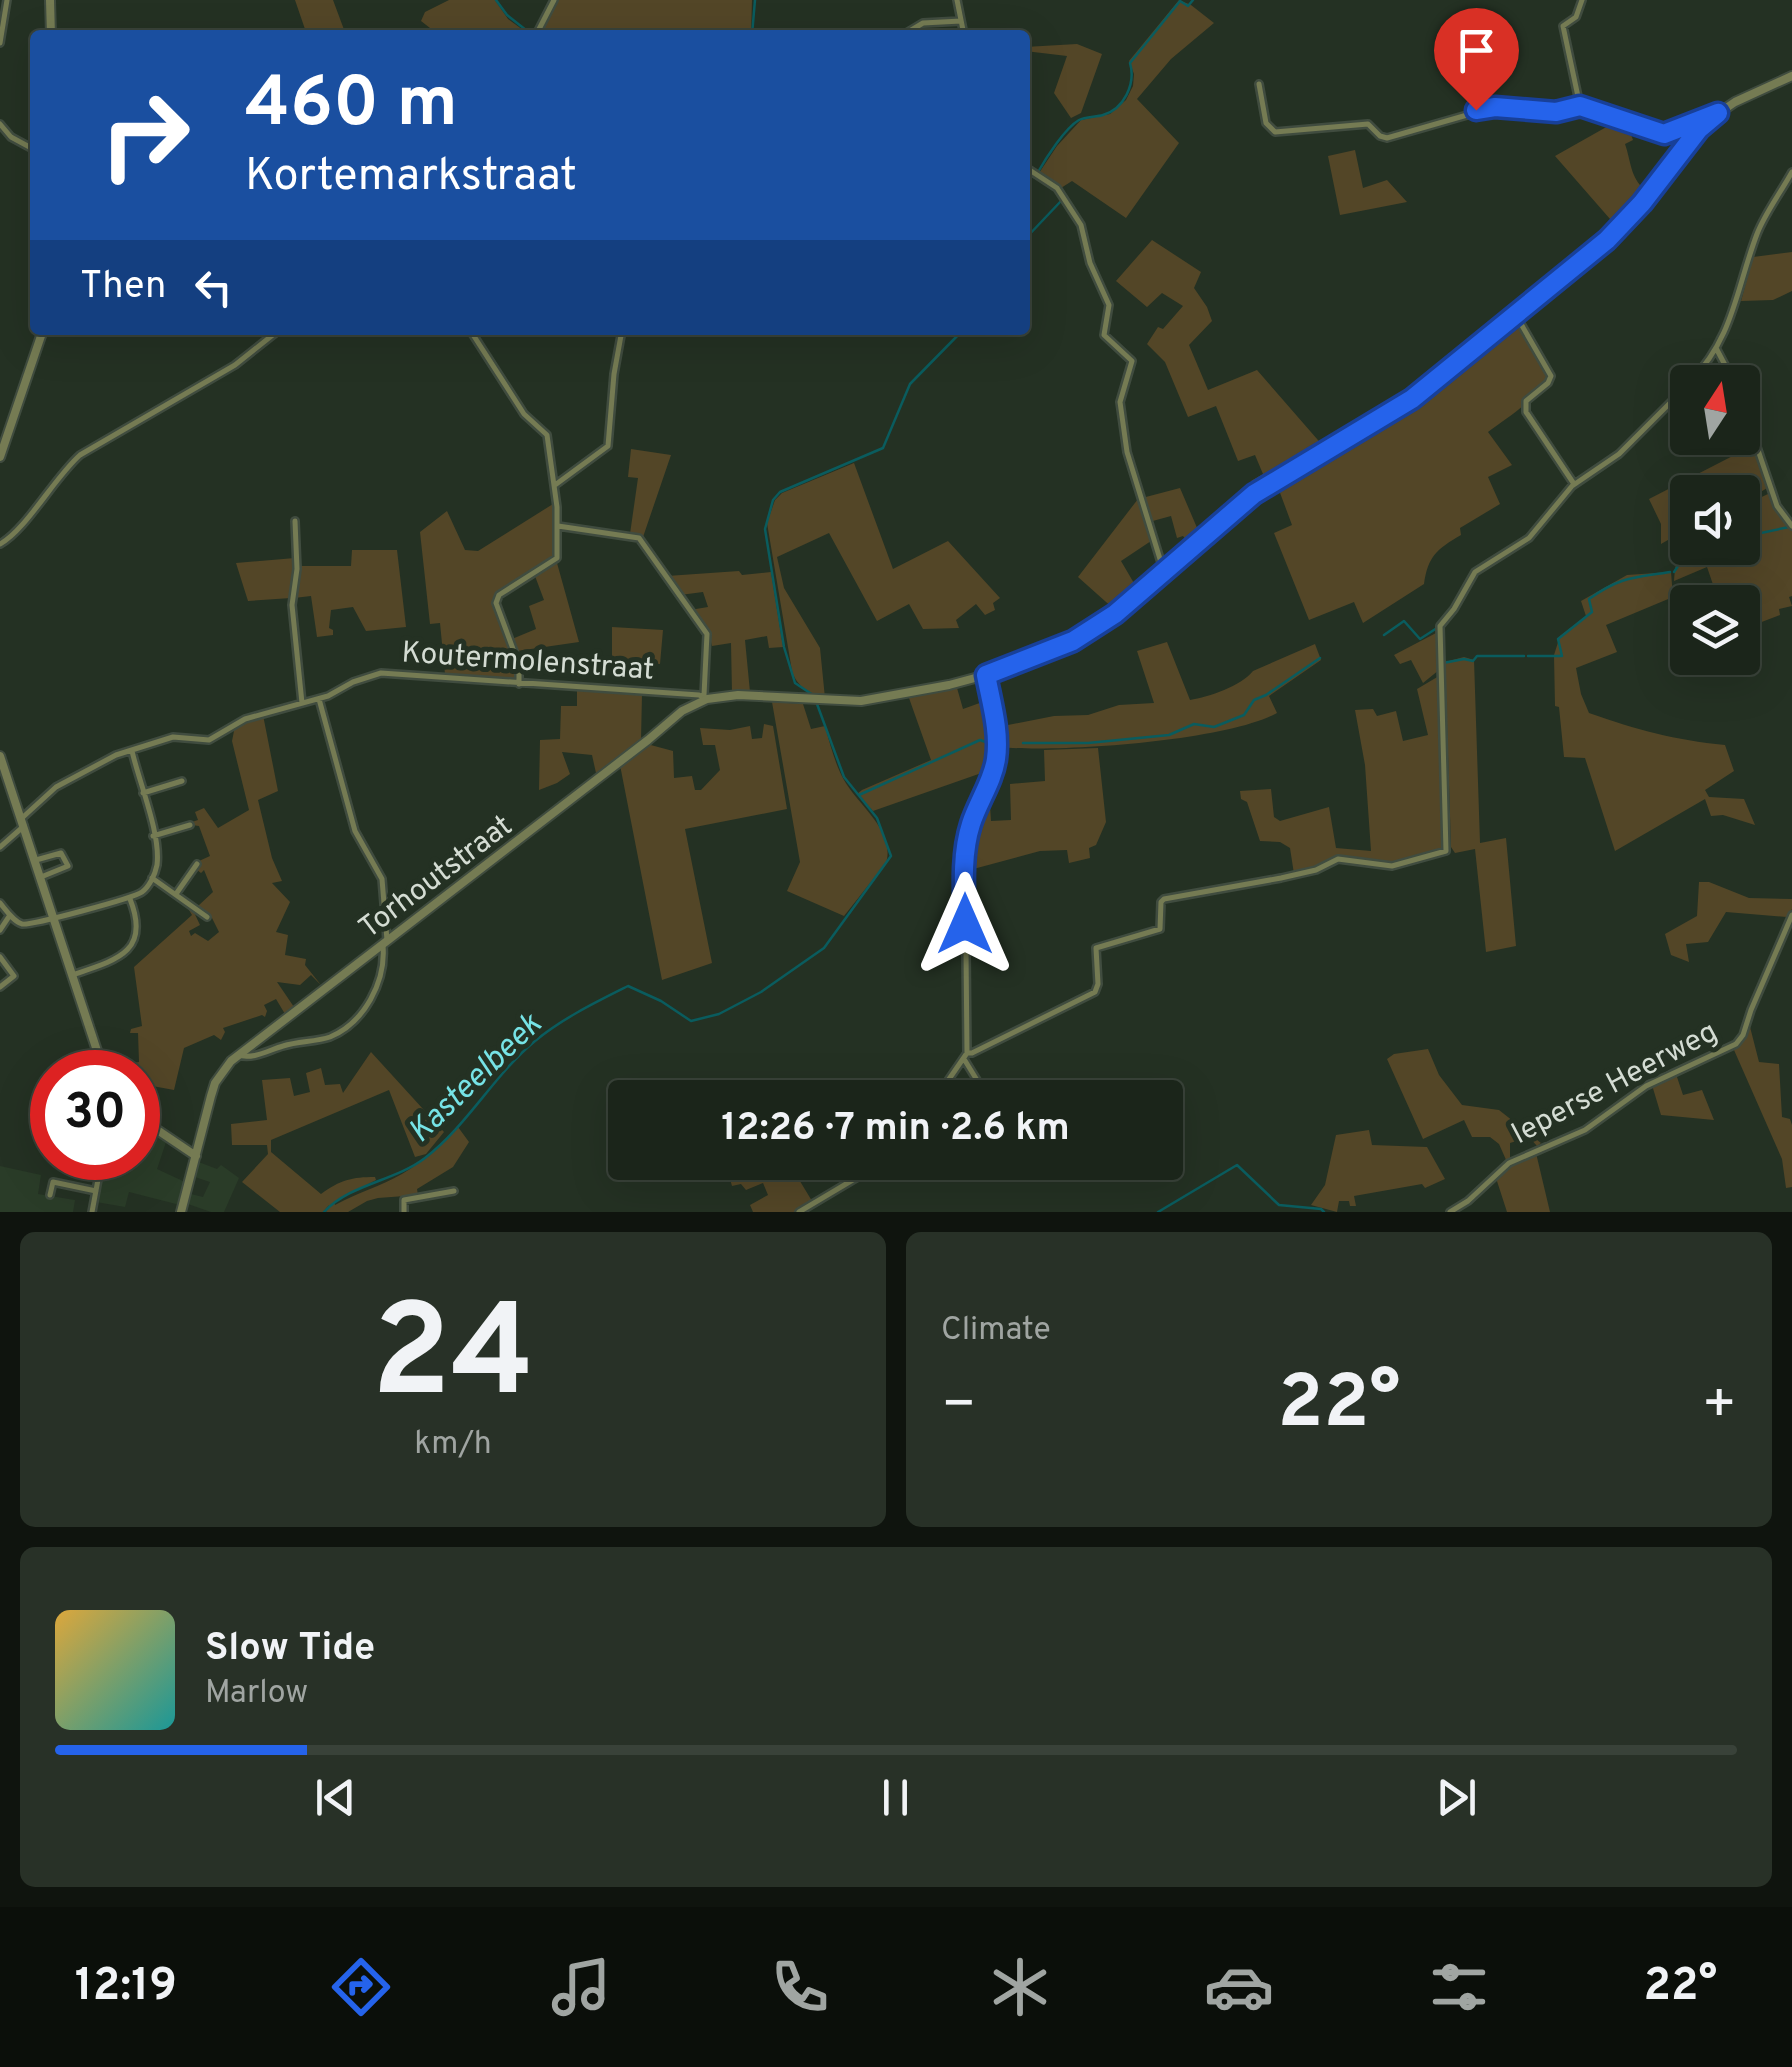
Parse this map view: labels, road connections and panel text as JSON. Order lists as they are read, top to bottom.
{
  "streets": {
    "street": ["Koutermolenstraat", "Torhoutstraat", "Ieperse Heerweg"]
  },
  "crossings": [
    ["Koutermolenstraat", "Torhoutstraat"]
  ],
  "water": ["Kasteelbeek"],
  "north": "top",
  "page": {
    "turn": ["460 m", "Kortemarkstraat"],
    "then": "Then",
    "limit": "30",
    "trip": "12:26 · 7 min · 2.6 km",
    "tile": [
      ["24", "km/h"],
      "Climate"
    ],
    "heat": ["−", "22°", "+"],
    "song": ["Slow Tide", "Marlow"],
    "tabs": ["12:19", "22°"]
  }
}
